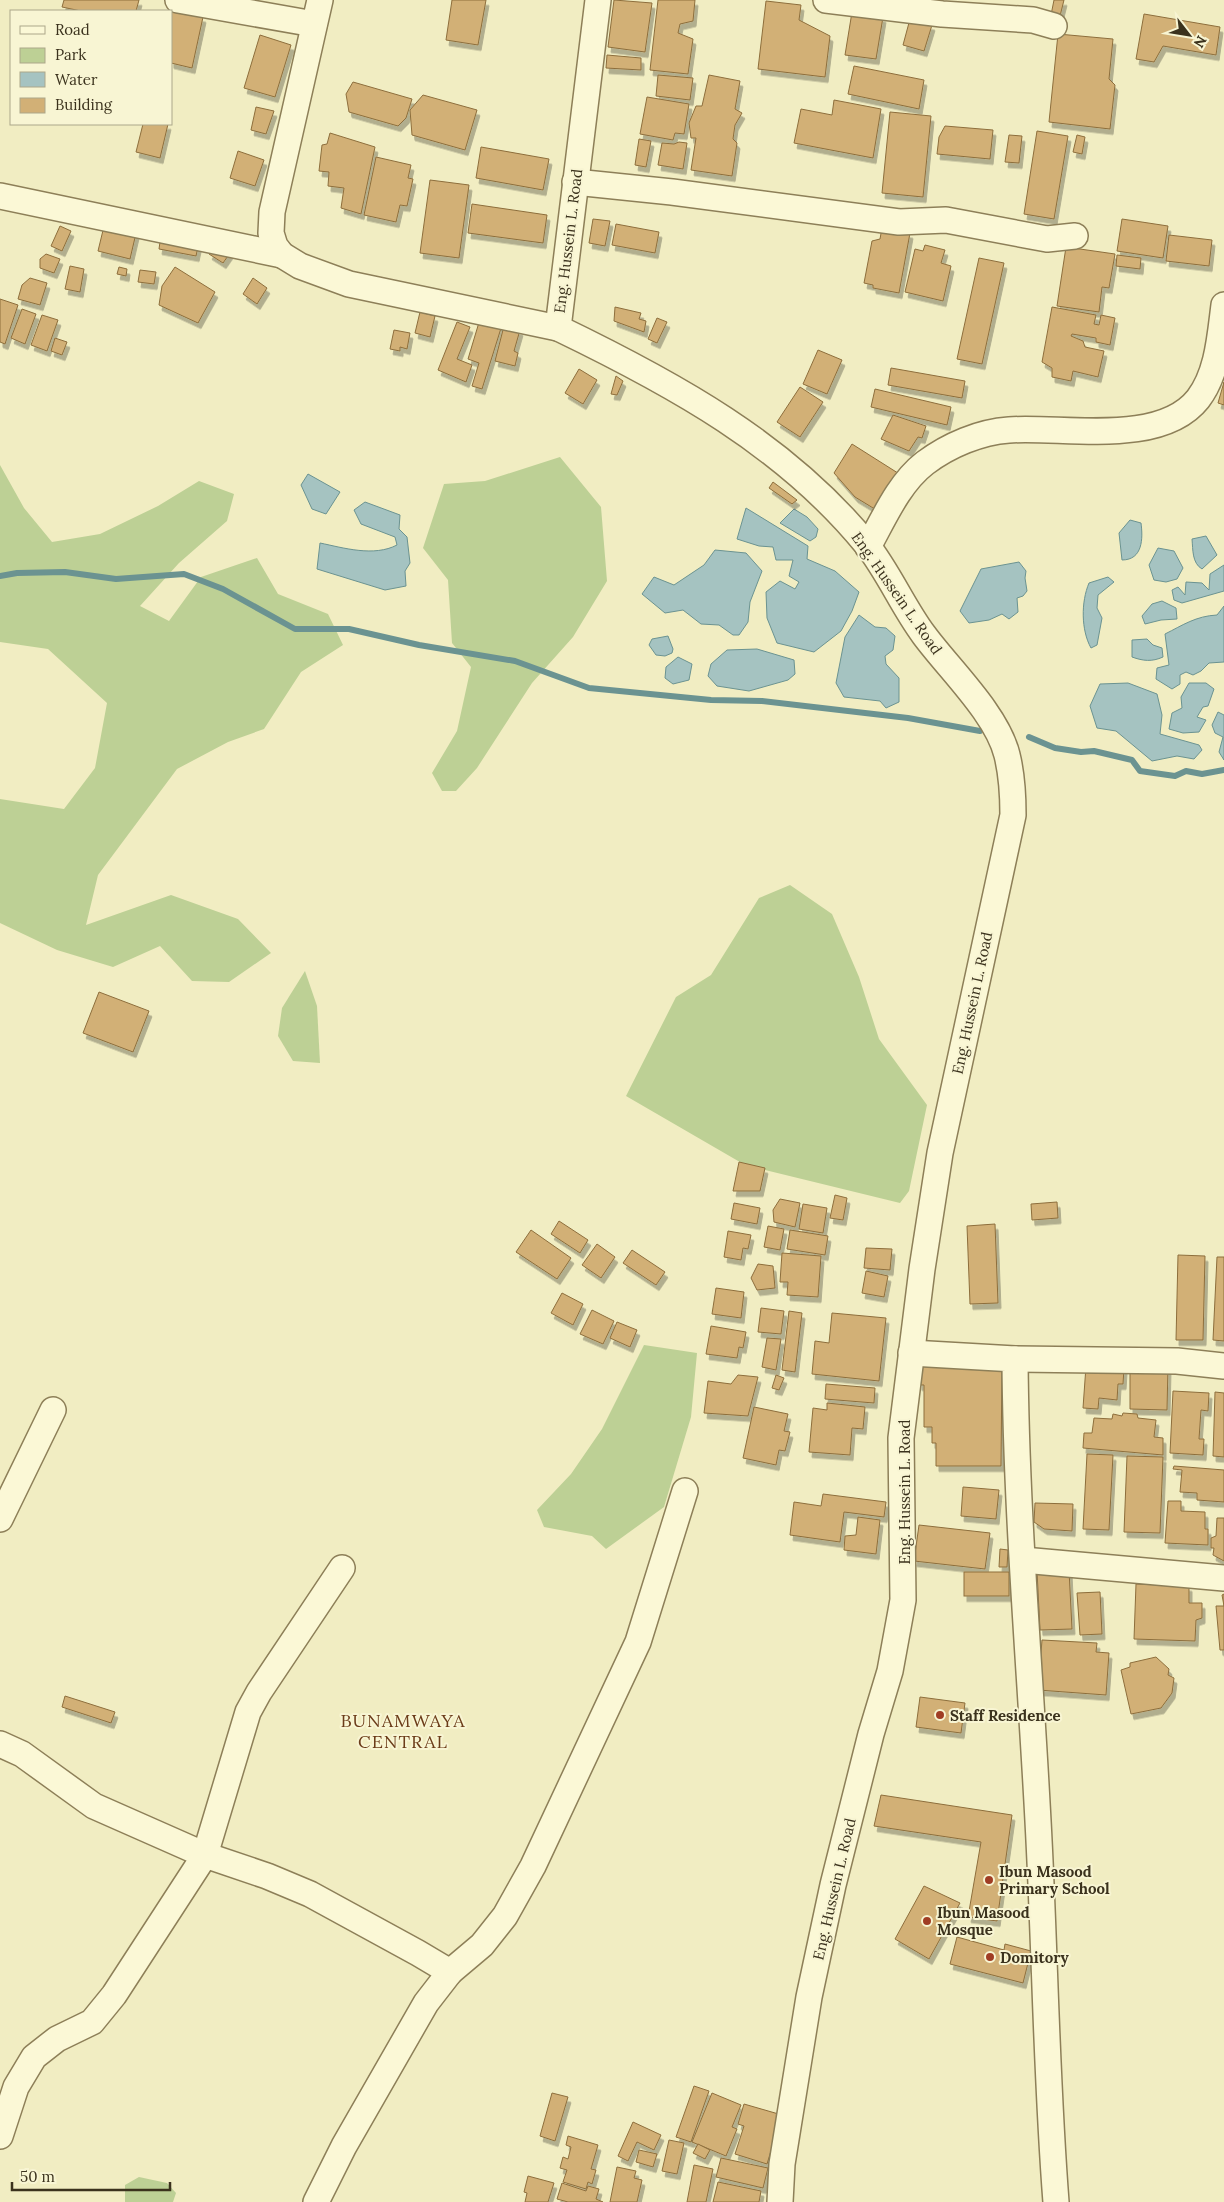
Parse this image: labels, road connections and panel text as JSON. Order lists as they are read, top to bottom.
{
  "streets": {
    "street": ["Eng. Hussein L. Road"]
  },
  "districts": ["BUNAMWAYA CENTRAL"],
  "places": [
    "Staff Residence",
    "Ibun Masood Primary School",
    "Ibun Masood Mosque",
    "Domitory"
  ],
  "legend": [
    "Road",
    "Park",
    "Water",
    "Building"
  ],
  "scale_bar": "50 m",
  "north": "bottom right"
}
